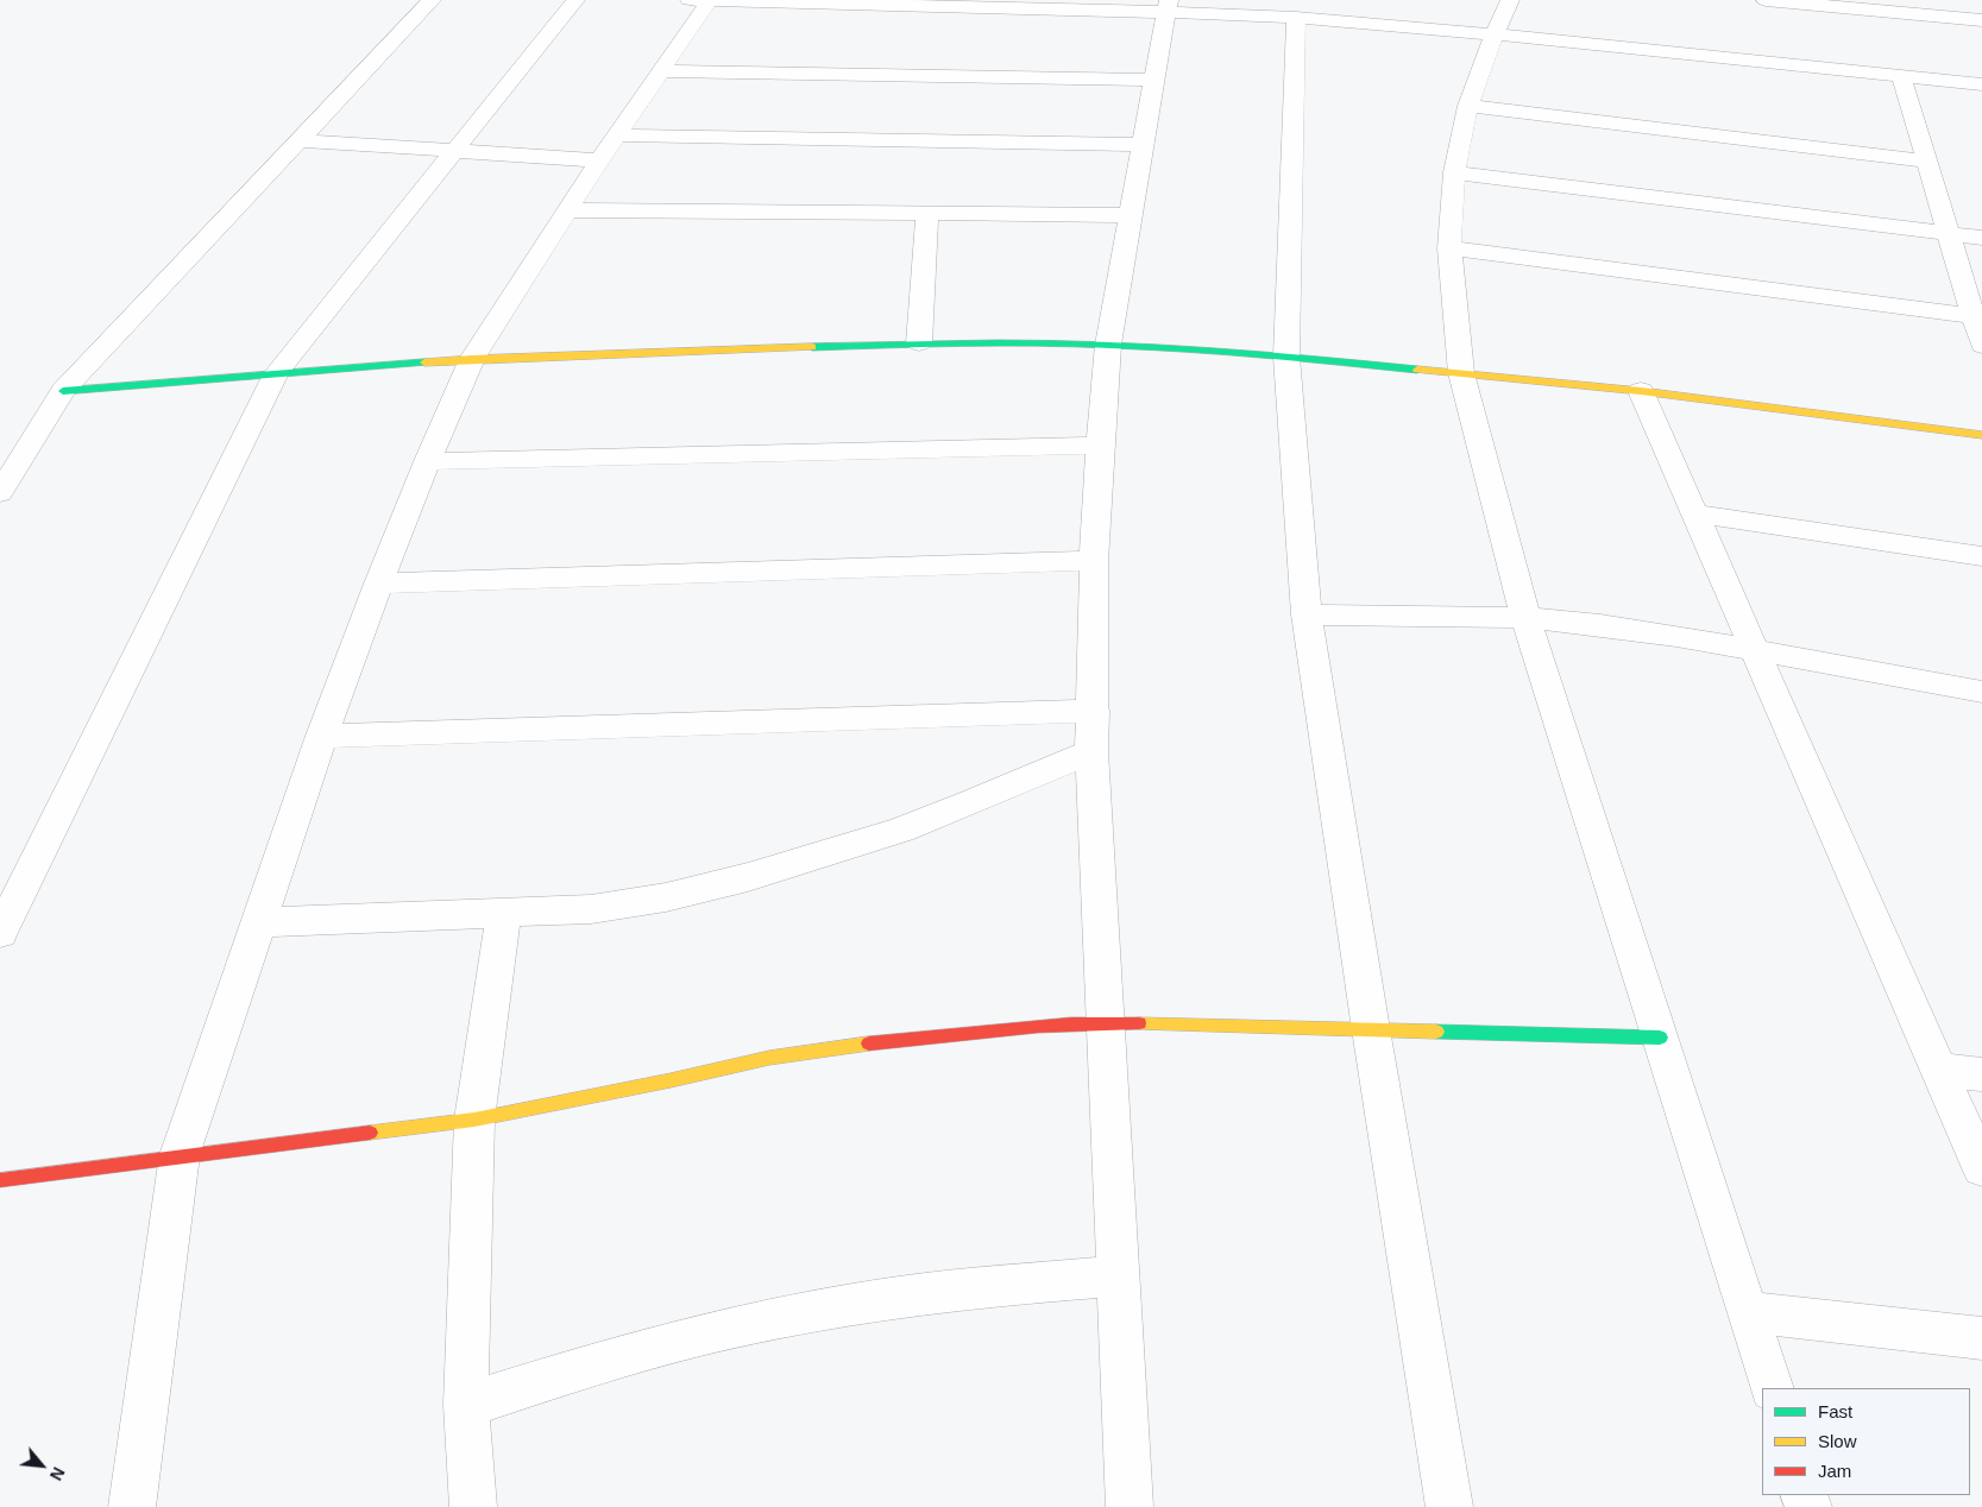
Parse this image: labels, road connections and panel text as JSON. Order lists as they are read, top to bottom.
{
  "legend": ["Fast", "Slow", "Jam"],
  "north": "bottom right"
}
